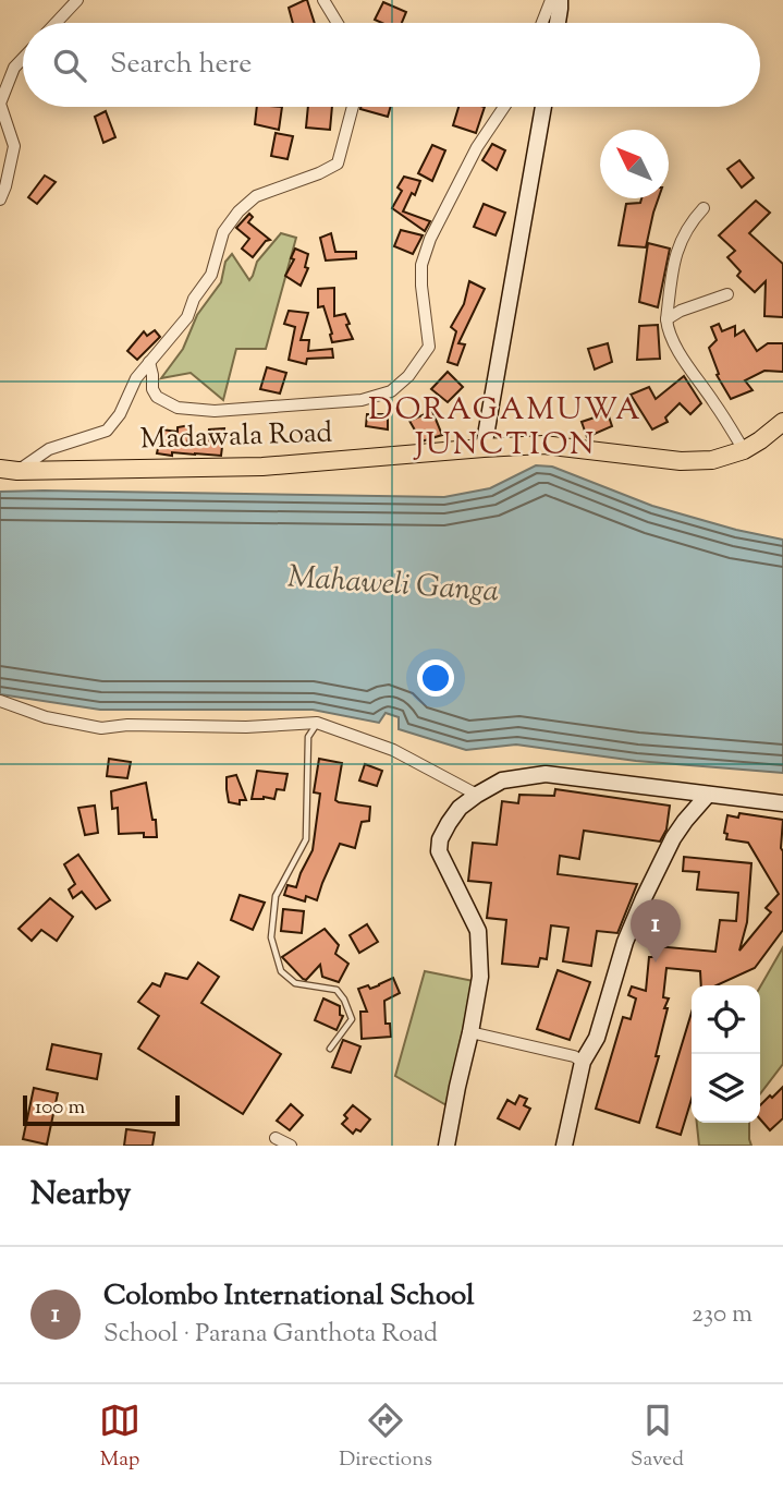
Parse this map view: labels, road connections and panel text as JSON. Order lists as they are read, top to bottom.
{
  "streets": {
    "main road": ["Madawala Road"]
  },
  "districts": ["DORAGAMUWA JUNCTION"],
  "water": ["Mahaweli Ganga"],
  "scale_bar": "100 m",
  "north": "top left",
  "page": {
    "search": "Search here",
    "pins": "1",
    "scale": "100 m",
    "heading": "Nearby",
    "list": [
      {
        "mark": "1",
        "name": "Colombo International School",
        "note": "School · Parana Ganthota Road",
        "value": "230 m"
      }
    ],
    "nav": ["Map", "Directions", "Saved"]
  }
}
